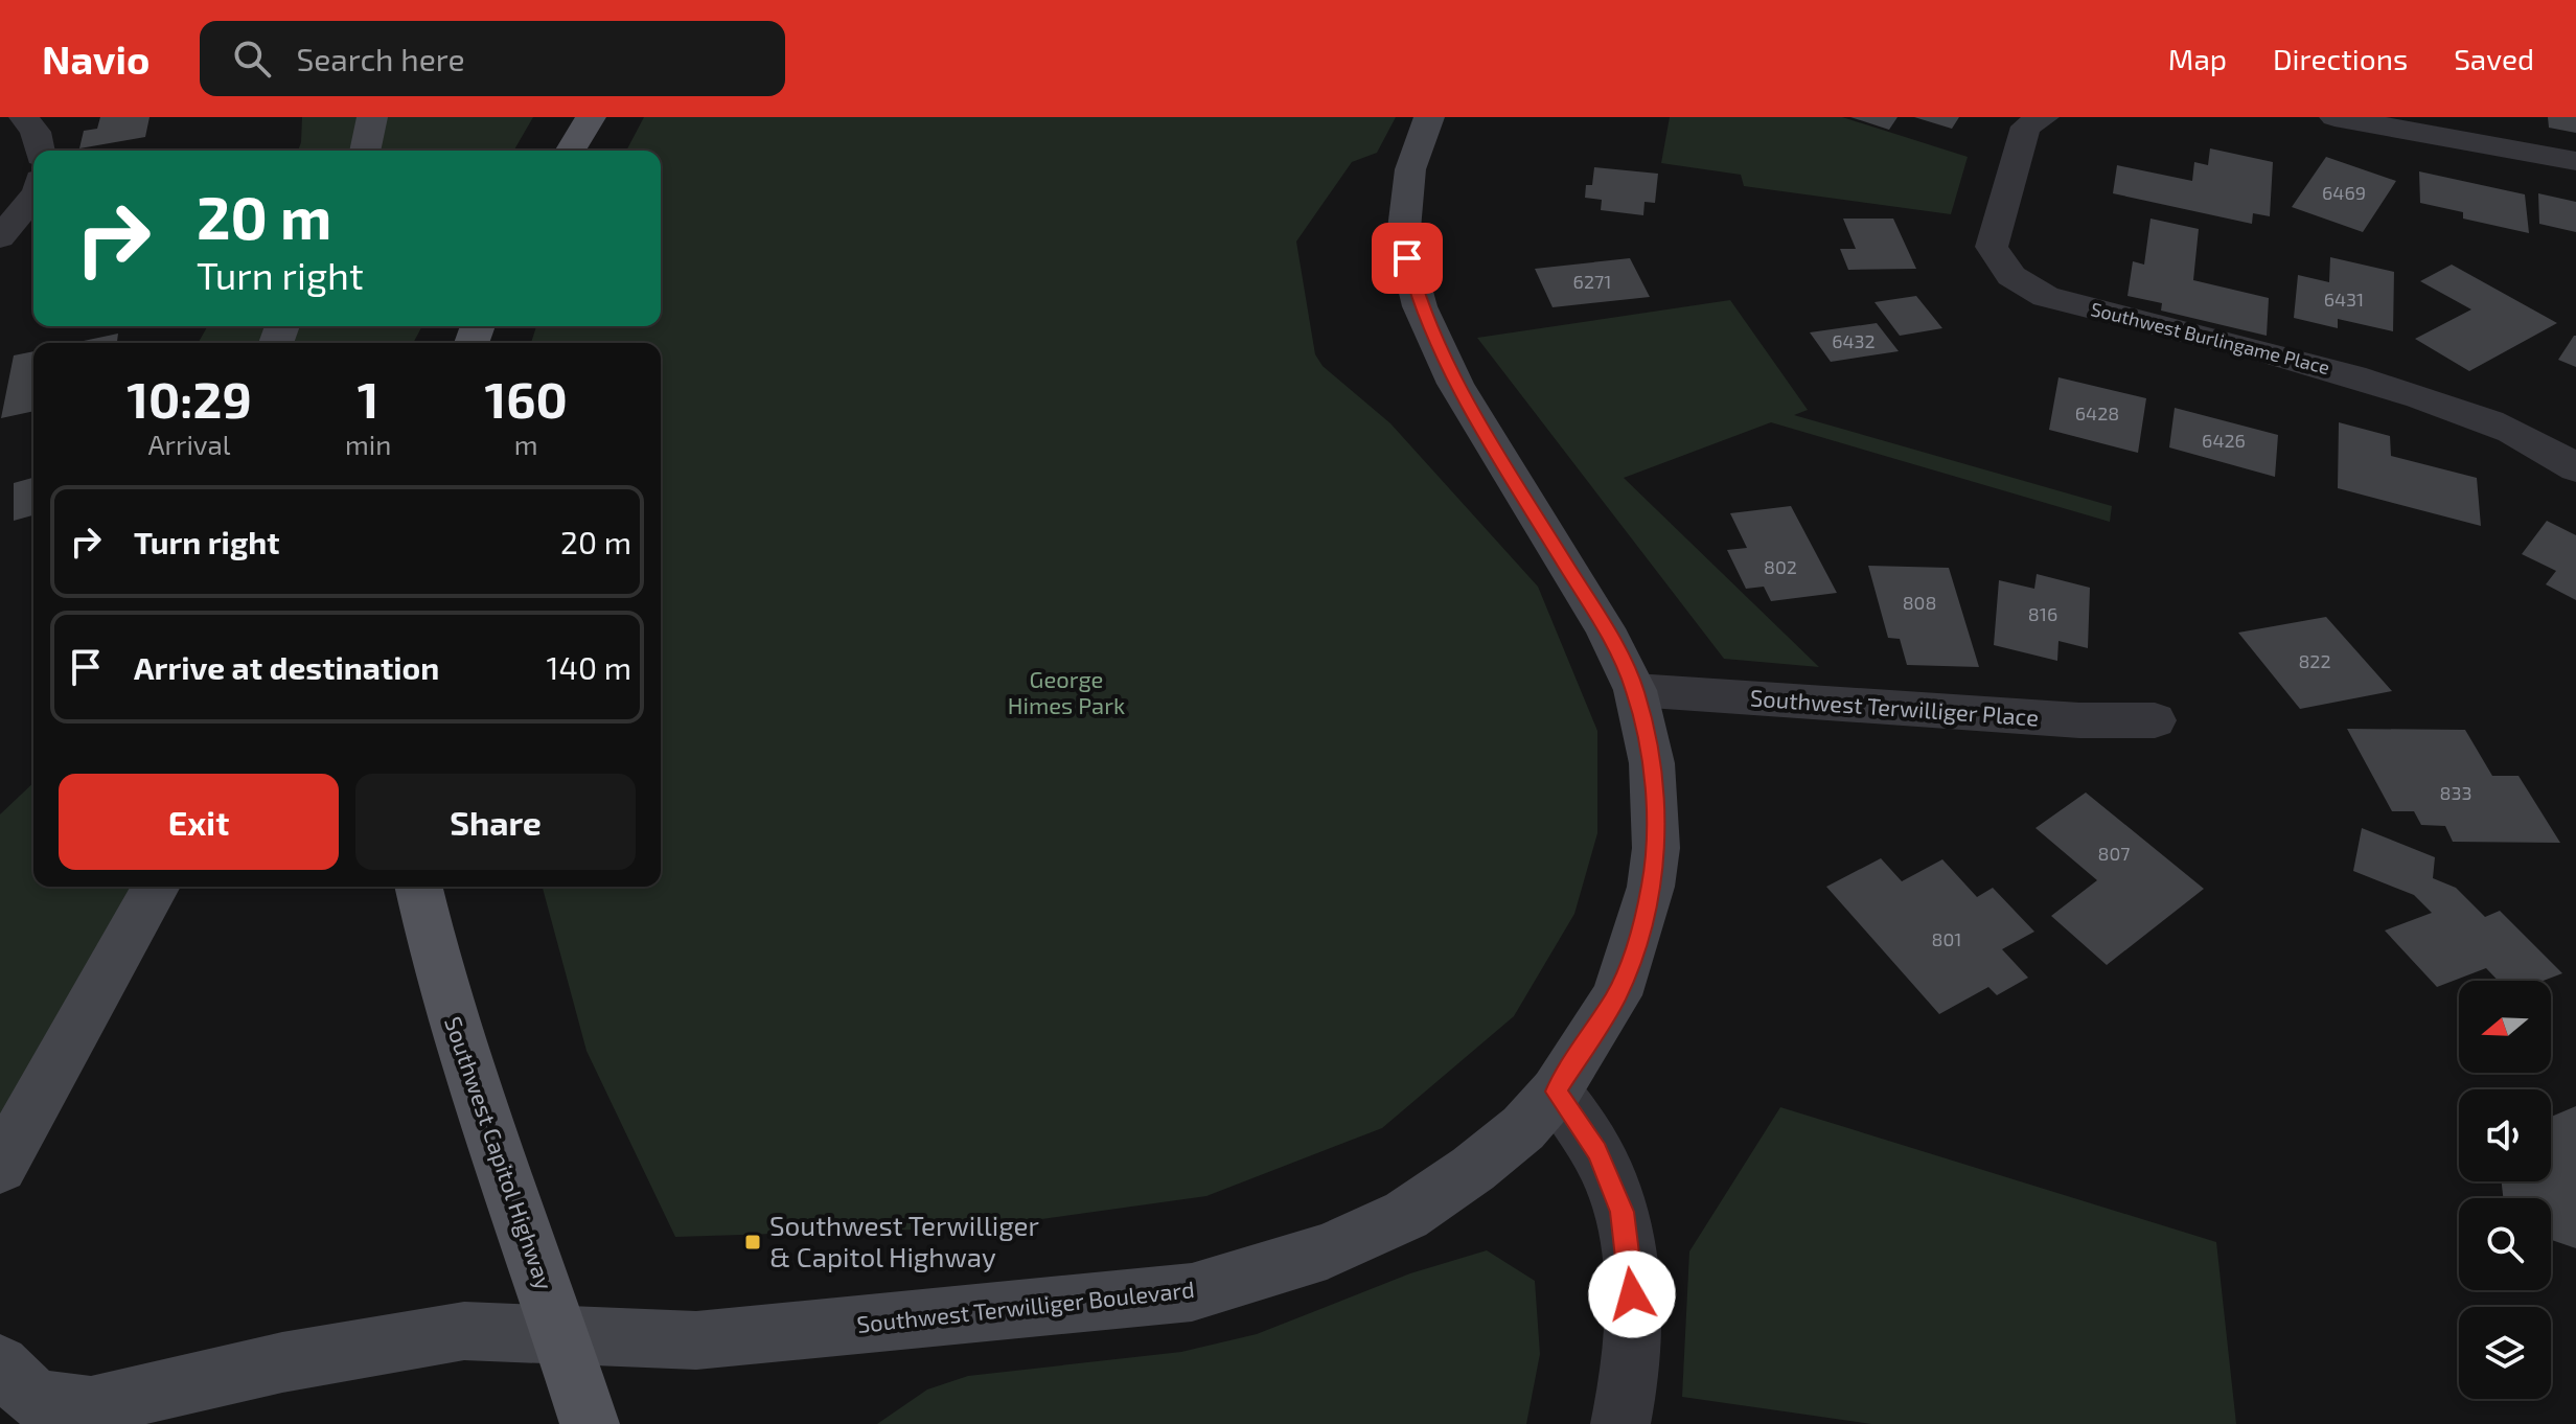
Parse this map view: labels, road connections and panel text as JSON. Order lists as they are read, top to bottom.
{
  "streets": {
    "main road": ["Southwest Capitol Highway", "Southwest Terwilliger Boulevard"],
    "street": ["Southwest Burlingame Place", "Southwest Terwilliger Place"]
  },
  "crossings": [
    ["Southwest Terwilliger Place", "Southwest Terwilliger Boulevard"],
    ["Southwest Capitol Highway", "Southwest Terwilliger Boulevard"]
  ],
  "parks": ["George Himes Park"],
  "places": {
    "transit": ["Southwest Terwilliger & Capitol Highway"]
  },
  "house_numbers": [
    "6469",
    "6271",
    "6431",
    "6432",
    "6428",
    "6426",
    "802",
    "808",
    "816",
    "822",
    "833",
    "807",
    "801"
  ],
  "north": "left",
  "page": {
    "header": "Navio",
    "search": "Search here",
    "nav": ["Map", "Directions", "Saved"],
    "turn": ["20 m", "Turn right"],
    "eta": [
      "10:29",
      "Arrival",
      "1",
      "min",
      "160",
      "m"
    ],
    "list": [
      {
        "name": "Turn right",
        "value": "20 m"
      },
      {
        "name": "Arrive at destination",
        "value": "140 m"
      }
    ],
    "buttons": ["Exit", "Share"]
  }
}
